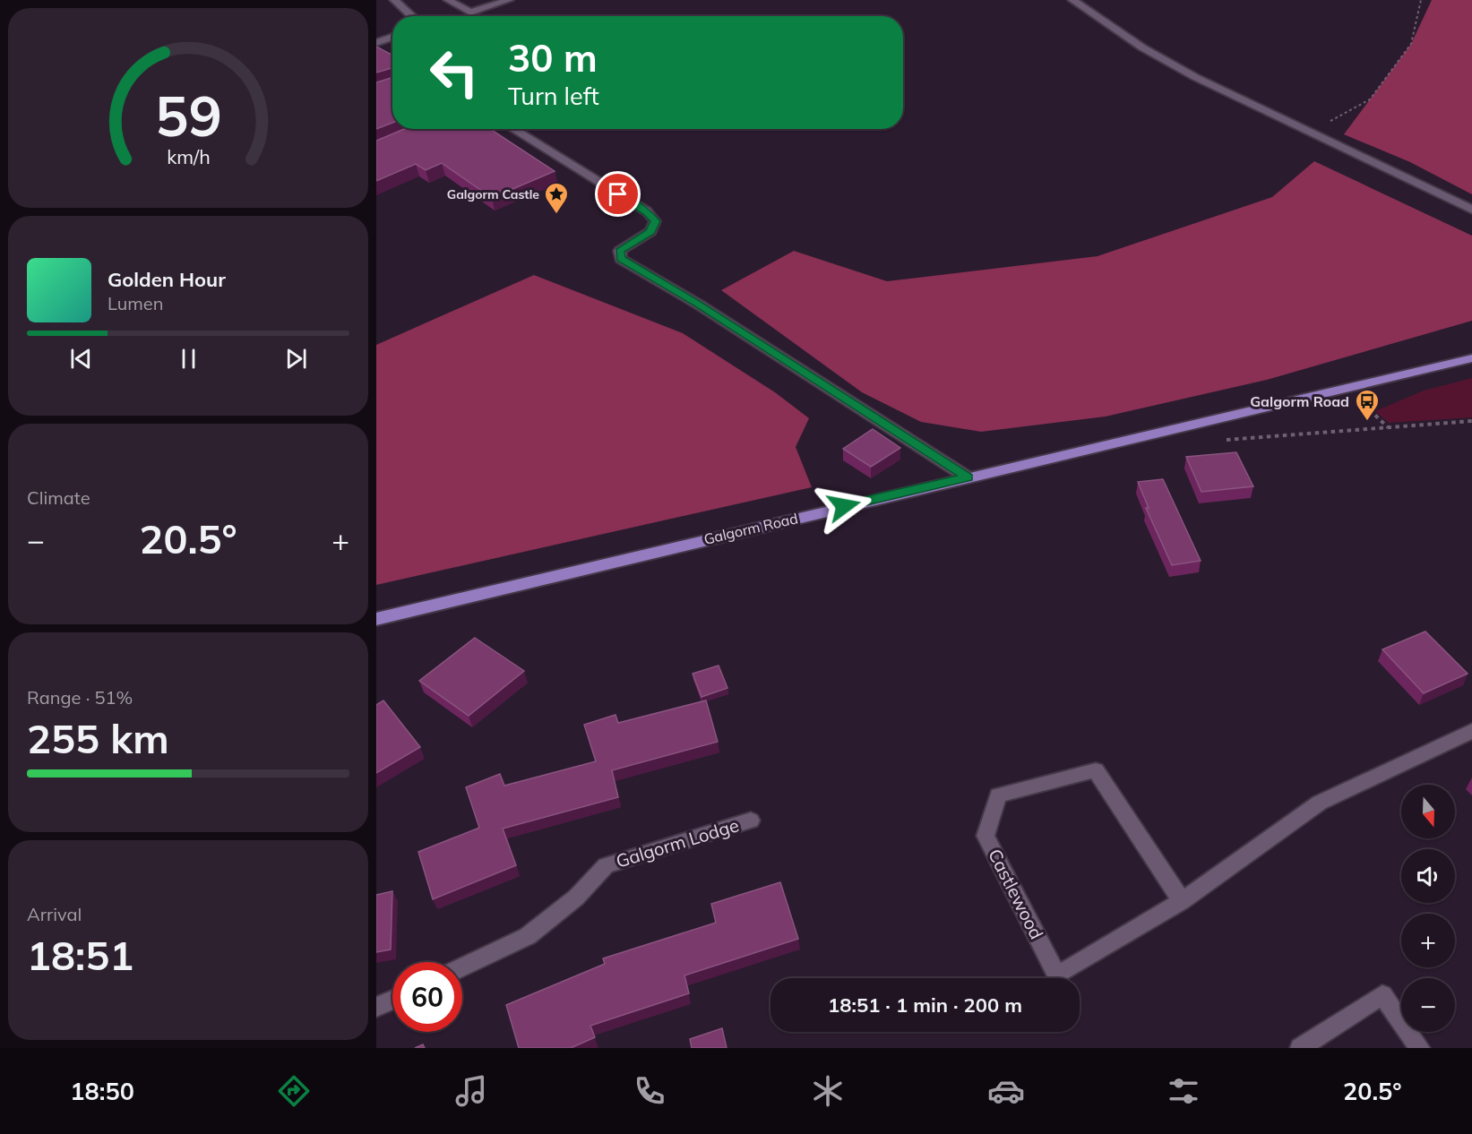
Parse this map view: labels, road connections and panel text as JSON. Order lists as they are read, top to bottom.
{
  "streets": {
    "main road": ["Galgorm Road"],
    "street": ["Galgorm Lodge", "Castlewood"]
  },
  "places": {
    "place": ["Galgorm Castle"],
    "bus stop": ["Galgorm Road"]
  },
  "north": "bottom",
  "page": {
    "turn": ["30 m", "Turn left"],
    "song": ["Golden Hour", "Lumen"],
    "tile": [
      "Climate",
      ["Range · 51%", "255 km"],
      ["Arrival", "18:51"]
    ],
    "heat": ["−", "20.5°", "+"],
    "map_buttons": ["+", "−"],
    "limit": "60",
    "trip": "18:51 · 1 min · 200 m",
    "tabs": ["18:50", "20.5°"],
    "gauge": ["59", "km/h"]
  }
}
